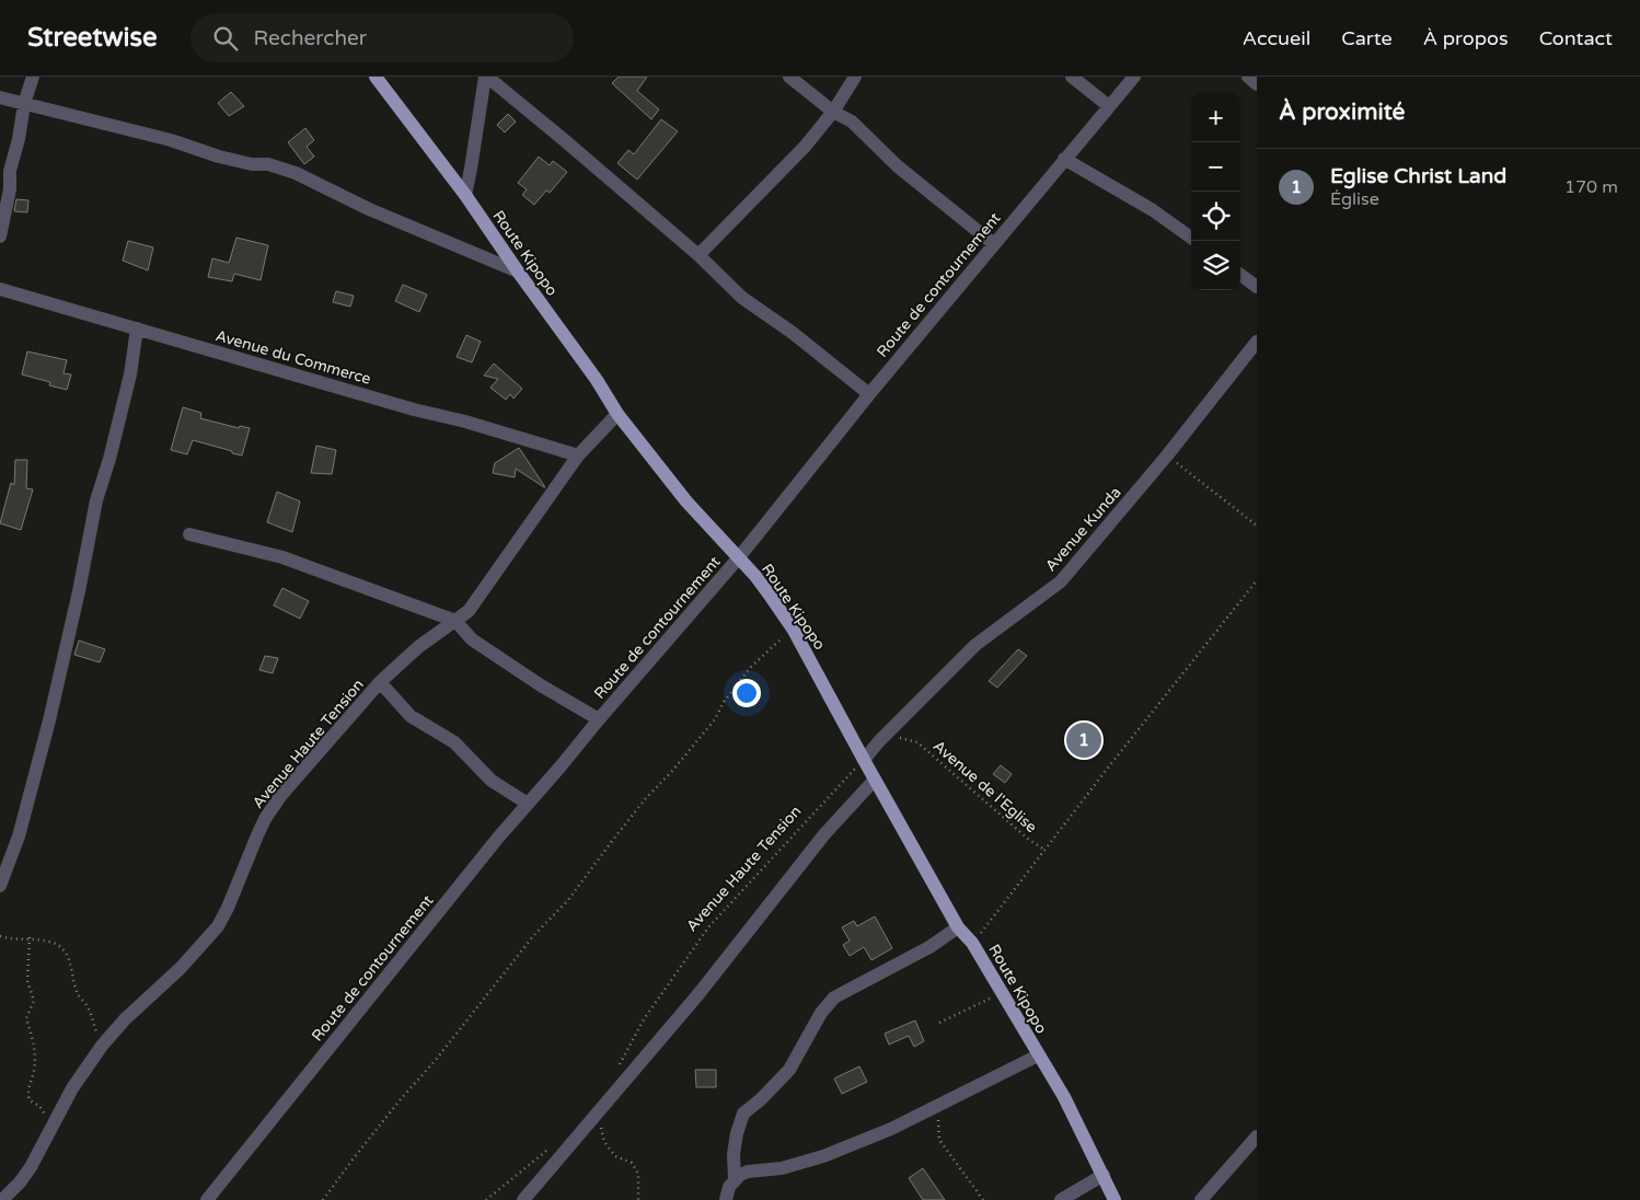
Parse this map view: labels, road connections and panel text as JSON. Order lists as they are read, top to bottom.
{
  "streets": {
    "main road": ["Route Kipopo"],
    "street": [
      "Route de contournement",
      "Avenue du Commerce",
      "Avenue Kunda",
      "Avenue Haute Tension"
    ],
    "path": ["Avenue de l'Eglise"]
  },
  "crossings": [
    ["Route Kipopo", "Route de contournement"],
    ["Route Kipopo", "Avenue Kunda"],
    ["Route Kipopo", "Avenue Haute Tension"],
    ["Avenue du Commerce", "Avenue Haute Tension"],
    ["Avenue Kunda", "Avenue Haute Tension"],
    ["Avenue Kunda", "Avenue de l'Eglise"]
  ],
  "page": {
    "header": "Streetwise",
    "search": "Rechercher",
    "nav": [
      "Accueil",
      "Carte",
      "À propos",
      "Contact"
    ],
    "heading": "À proximité",
    "map_buttons": ["+", "−"],
    "list": [
      {
        "mark": "1",
        "name": "Eglise Christ Land",
        "note": "Église",
        "value": "170 m"
      }
    ],
    "pins": "1"
  }
}
